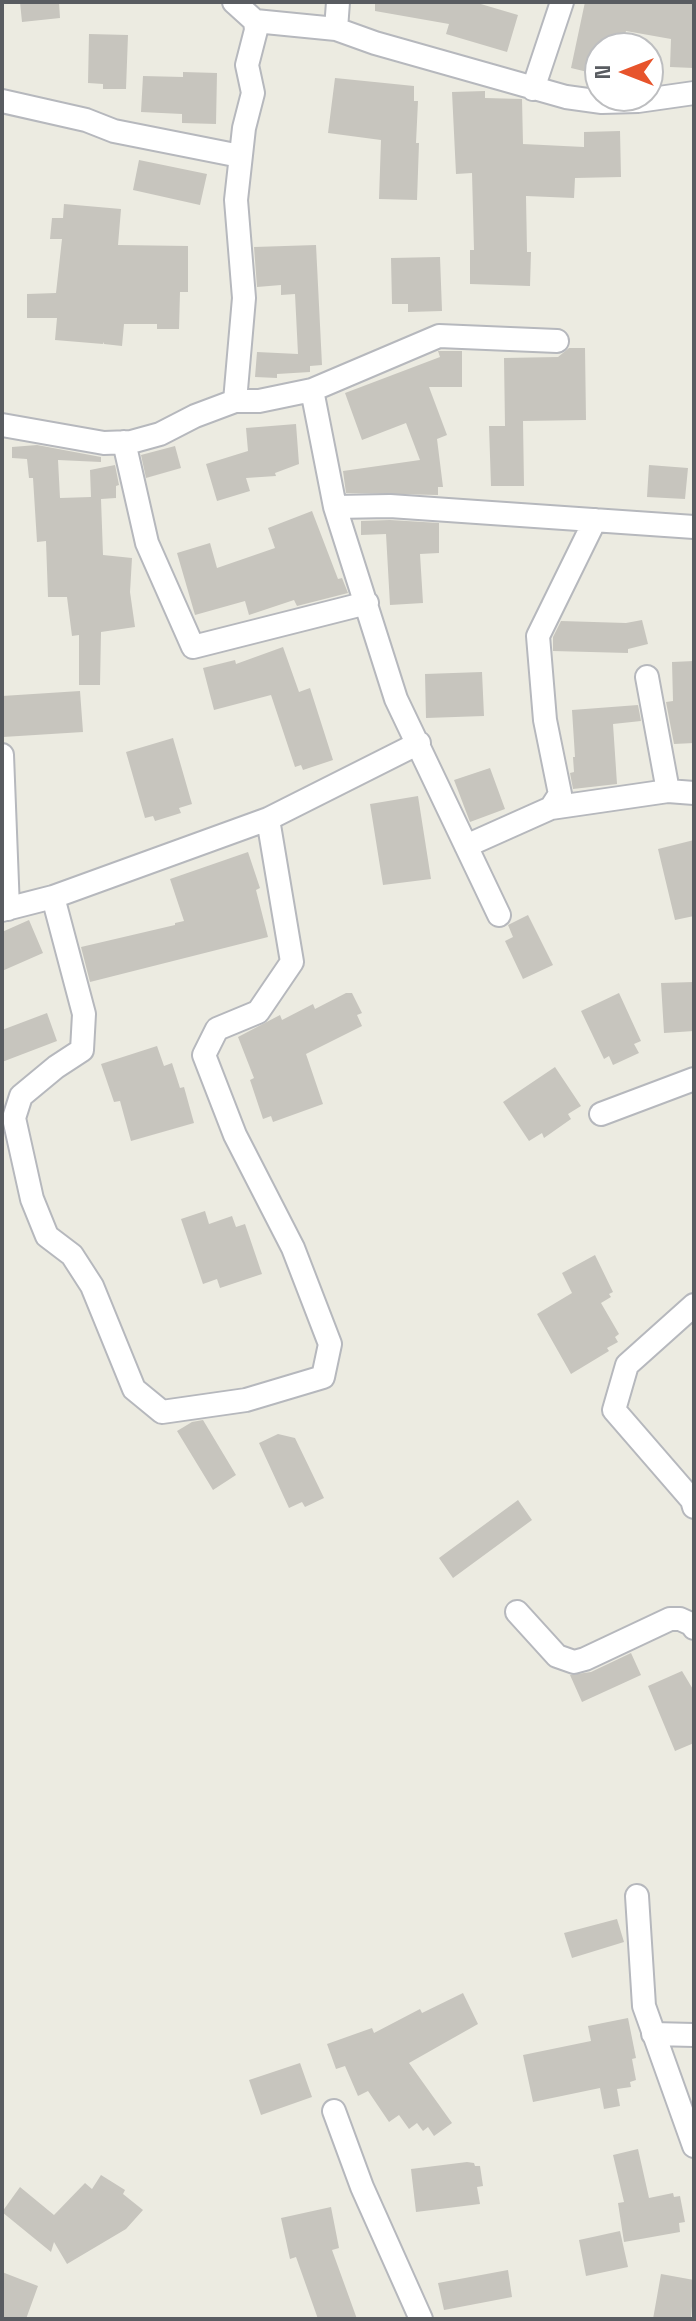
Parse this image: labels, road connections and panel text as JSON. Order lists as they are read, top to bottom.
{
  "north": "left"
}
